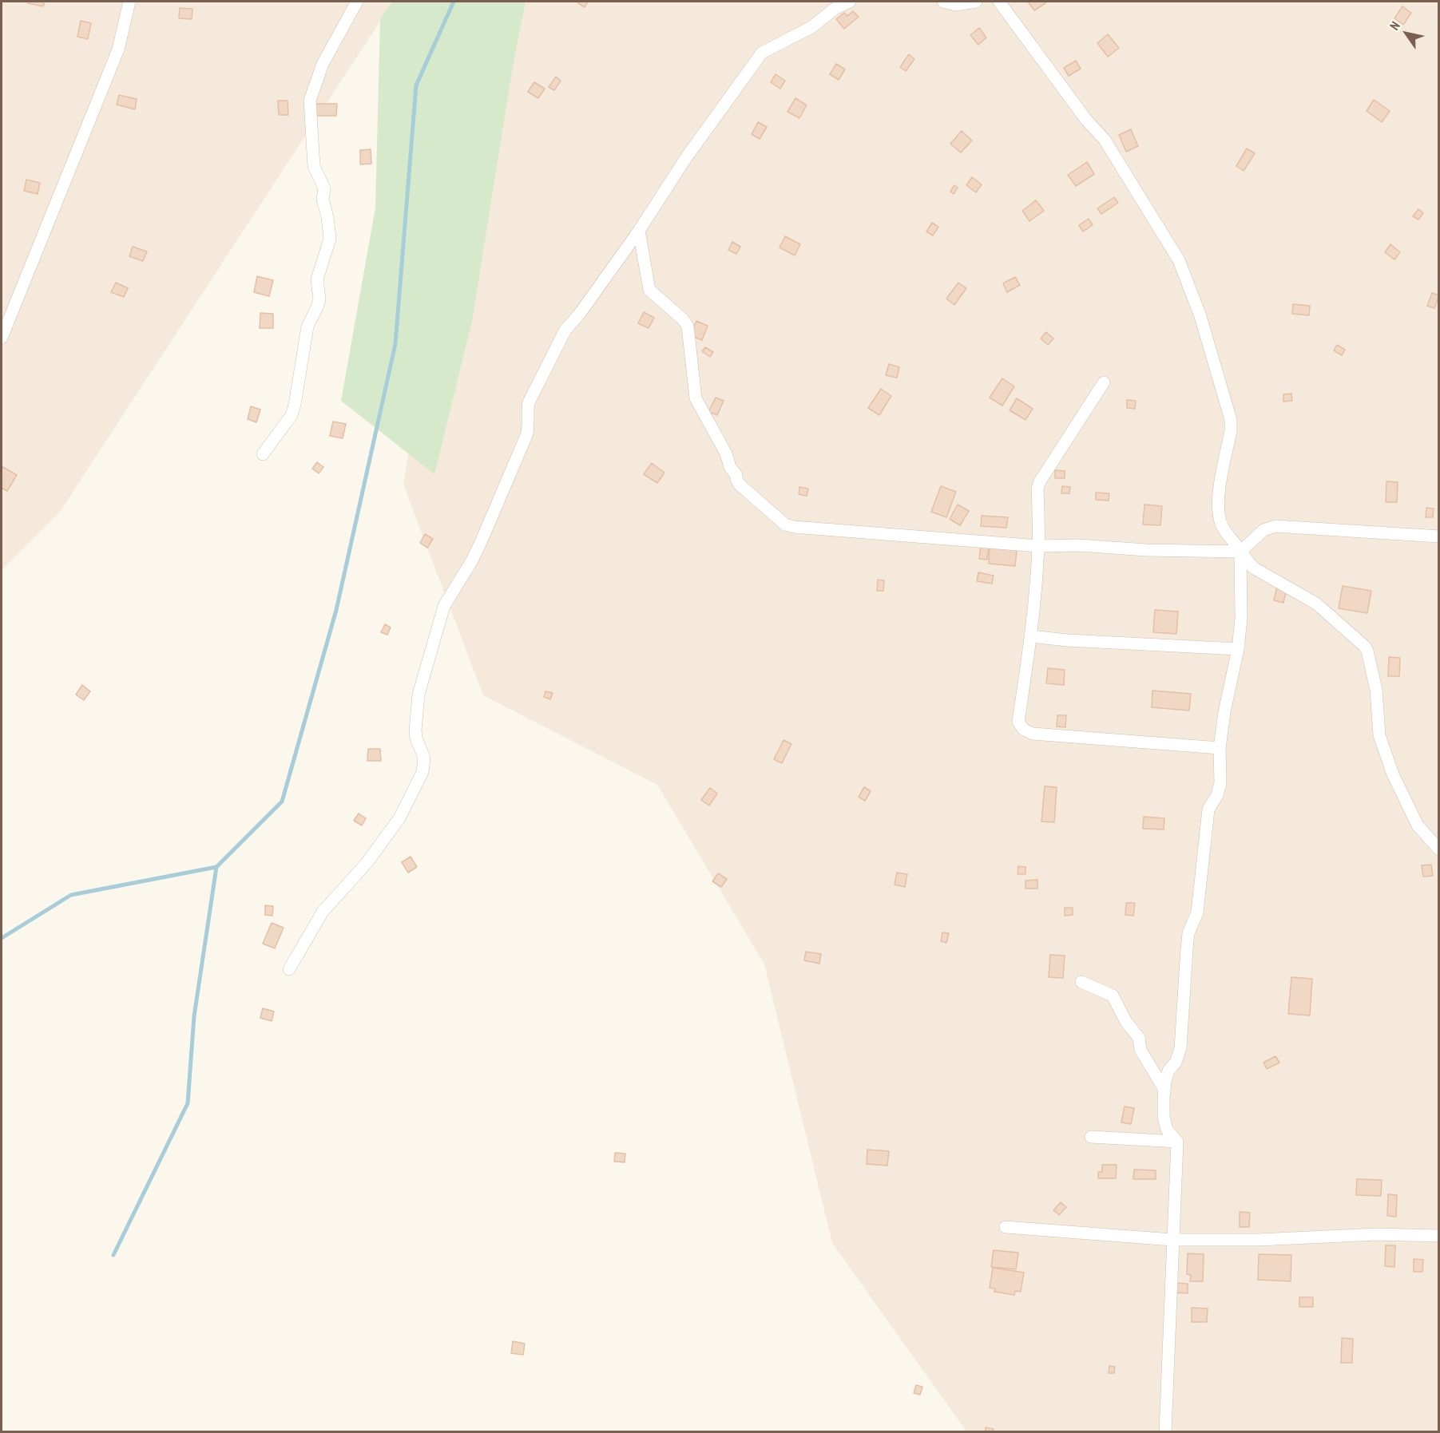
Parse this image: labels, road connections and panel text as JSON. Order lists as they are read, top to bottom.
{
  "north": "top left"
}
